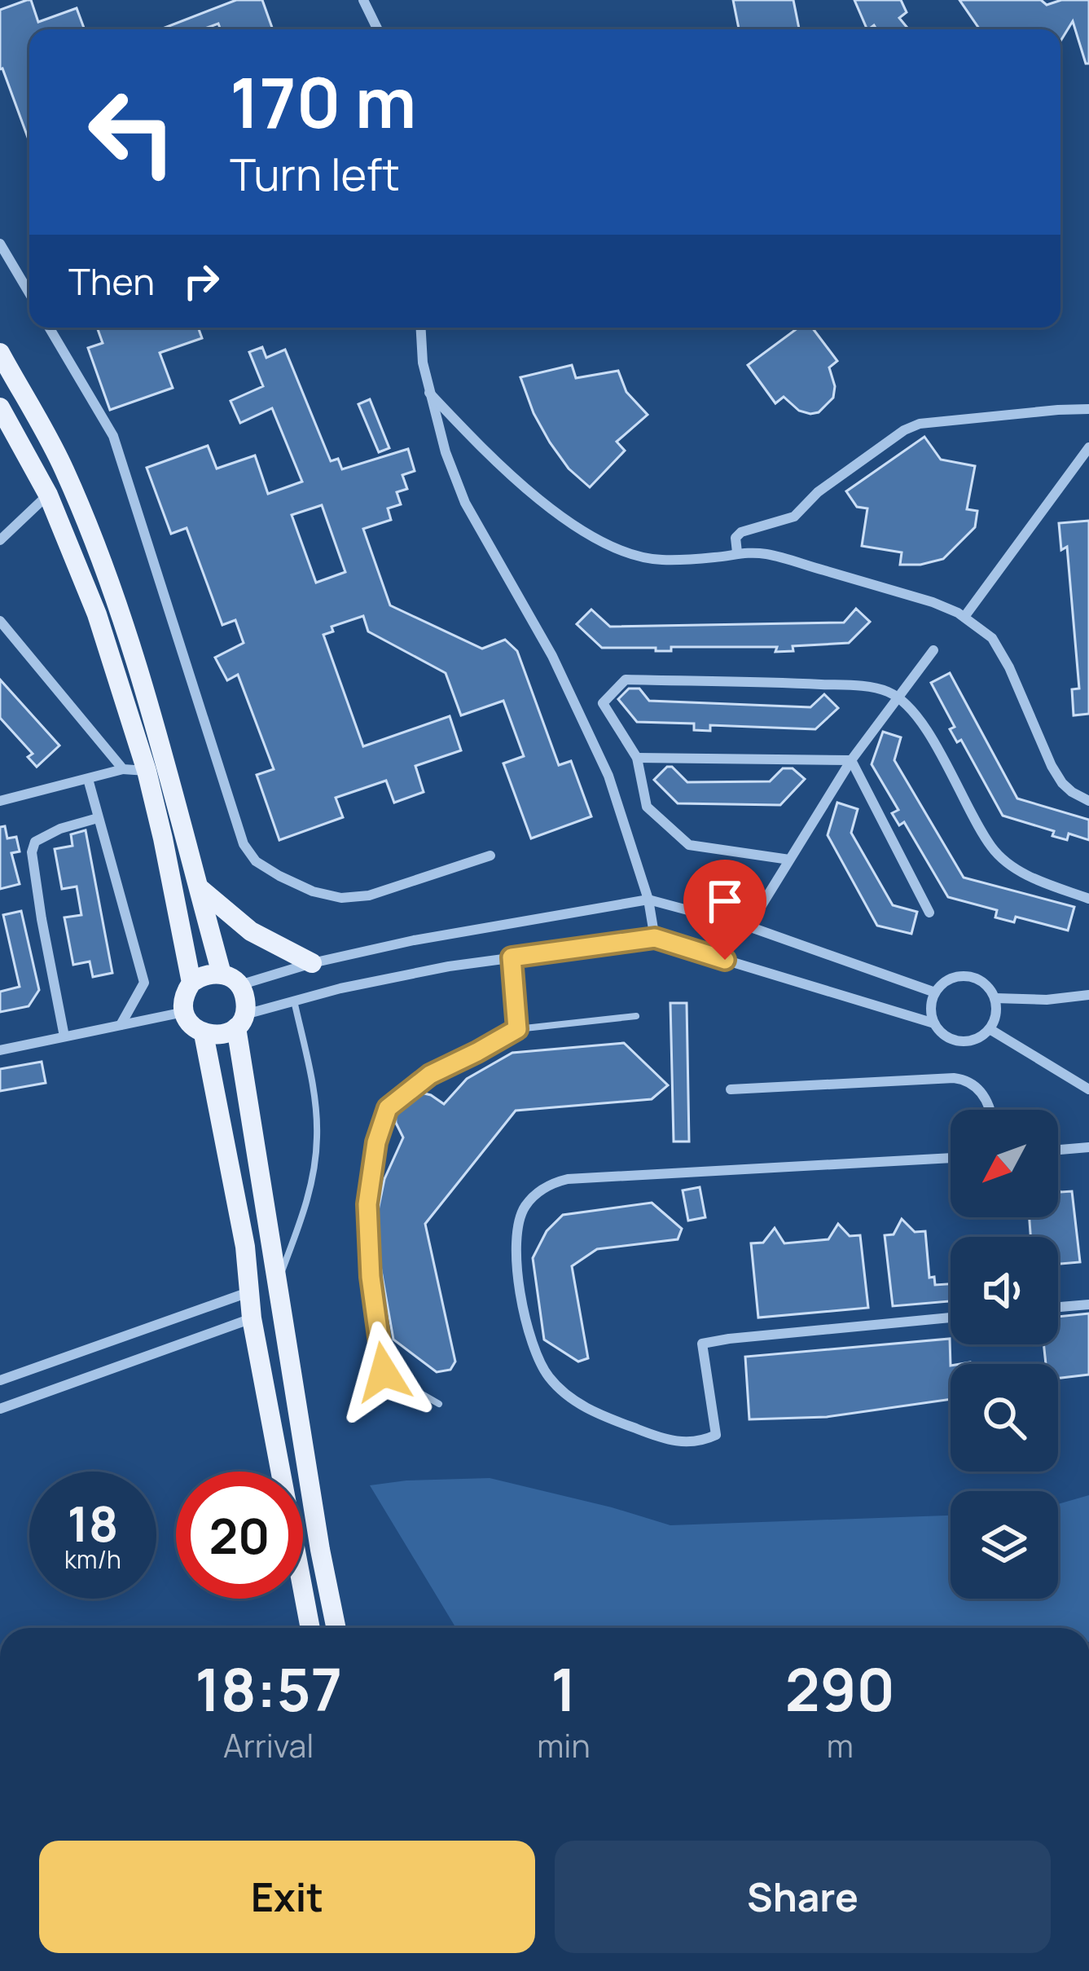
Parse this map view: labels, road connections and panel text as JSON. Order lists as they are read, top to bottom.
{
  "north": "bottom left",
  "page": {
    "turn": ["170 m", "Turn left"],
    "then": "Then",
    "speed": "18 km/h",
    "limit": "20",
    "eta": [
      "18:57",
      "Arrival",
      "1",
      "min",
      "290",
      "m"
    ],
    "buttons": ["Exit", "Share"]
  }
}
